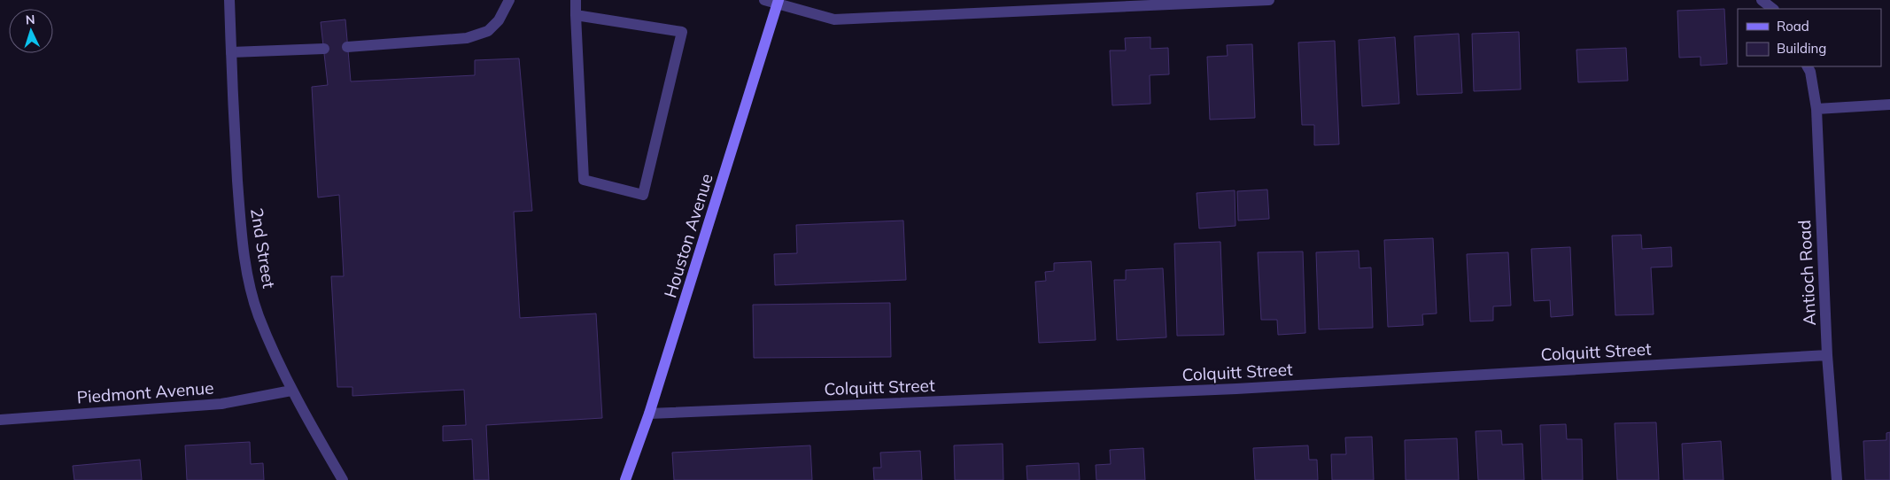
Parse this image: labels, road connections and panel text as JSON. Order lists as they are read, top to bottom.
{
  "streets": {
    "street": [
      "Houston Avenue",
      "2nd Street",
      "Antioch Road",
      "Colquitt Street",
      "Piedmont Avenue"
    ]
  },
  "crossings": [
    ["Houston Avenue", "Colquitt Street"],
    ["2nd Street", "Piedmont Avenue"],
    ["Antioch Road", "Colquitt Street"]
  ],
  "legend": ["Road", "Building"],
  "north": "top"
}
